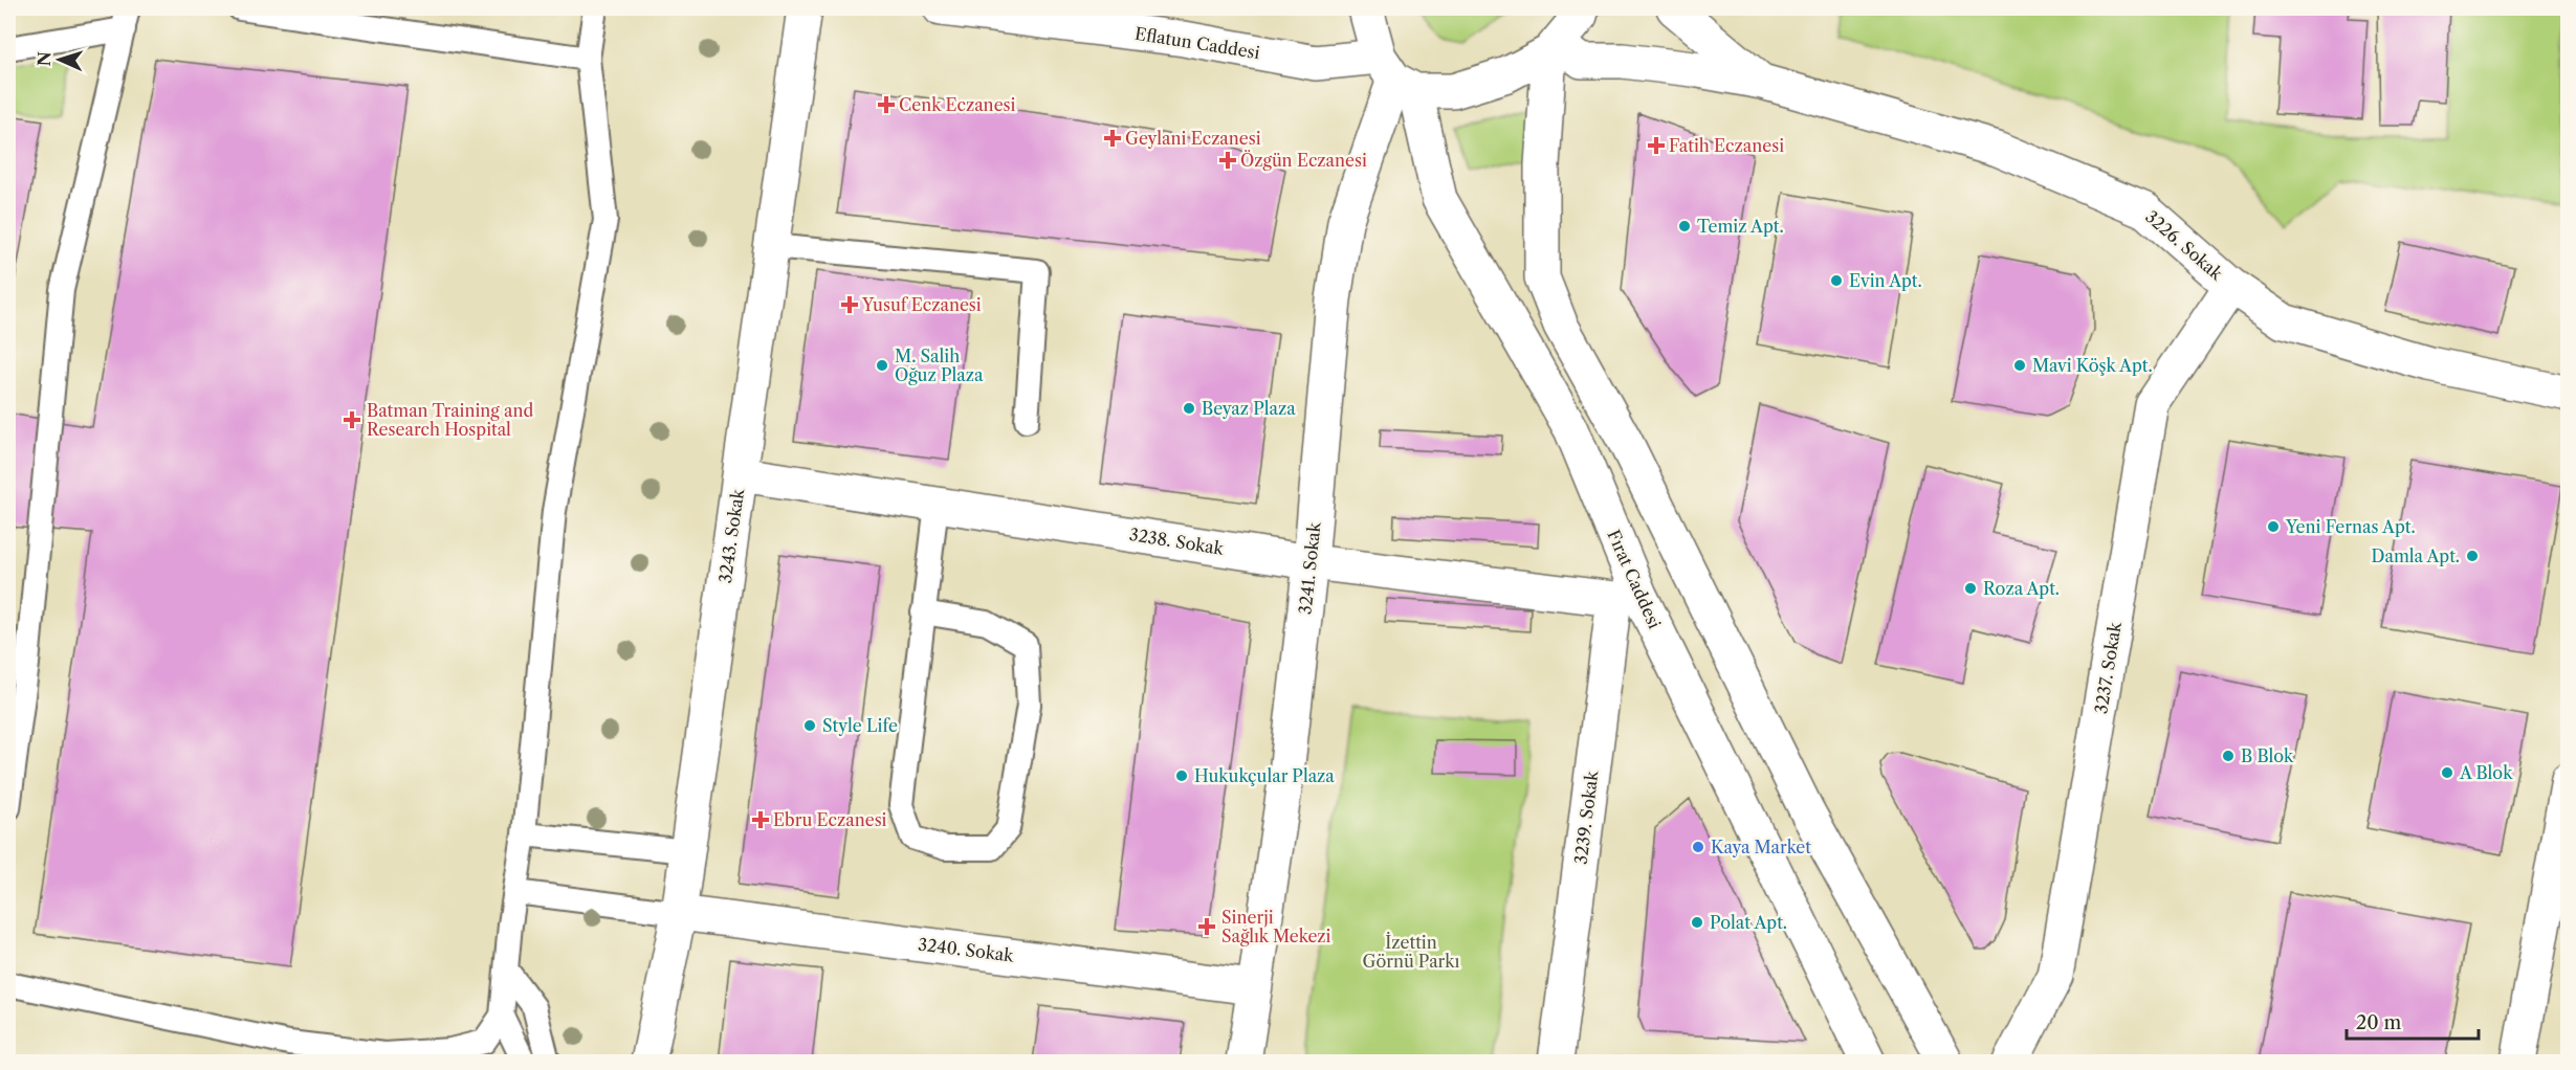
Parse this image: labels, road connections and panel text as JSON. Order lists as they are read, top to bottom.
{
  "streets": {
    "street": [
      "Eflatun Caddesi",
      "3226. Sokak",
      "3243. Sokak",
      "3238. Sokak",
      "3241. Sokak",
      "Fırat Caddesi",
      "3237. Sokak",
      "3239. Sokak",
      "3240. Sokak"
    ]
  },
  "crossings": [
    ["Eflatun Caddesi", "3226. Sokak"],
    ["Eflatun Caddesi", "3241. Sokak"],
    ["Eflatun Caddesi", "Fırat Caddesi"],
    ["3226. Sokak", "3237. Sokak"],
    ["3243. Sokak", "3238. Sokak"],
    ["3243. Sokak", "3240. Sokak"],
    ["3238. Sokak", "3241. Sokak"],
    ["3238. Sokak", "Fırat Caddesi"],
    ["3238. Sokak", "3239. Sokak"],
    ["3241. Sokak", "Fırat Caddesi"],
    ["3241. Sokak", "3240. Sokak"],
    ["Fırat Caddesi", "3239. Sokak"]
  ],
  "parks": ["İzettin Görnü Parkı"],
  "places": {
    "health": [
      "Cenk Eczanesi",
      "Geylani Eczanesi",
      "Fatih Eczanesi",
      "Özgün Eczanesi",
      "Yusuf Eczanesi",
      "Batman Training and Research Hospital",
      "Ebru Eczanesi",
      "Sinerji Sağlık Mekezi"
    ],
    "other": [
      "Temiz Apt.",
      "Evin Apt.",
      "M. Salih Oğuz Plaza",
      "Mavi Köşk Apt.",
      "Beyaz Plaza",
      "Yeni Fernas Apt.",
      "Damla Apt.",
      "Roza Apt.",
      "Style Life",
      "B Blok",
      "A Blok",
      "Hukukçular Plaza",
      "Kaya Market",
      "Polat Apt."
    ]
  },
  "scale_bar": "20 m",
  "north": "left"
}
